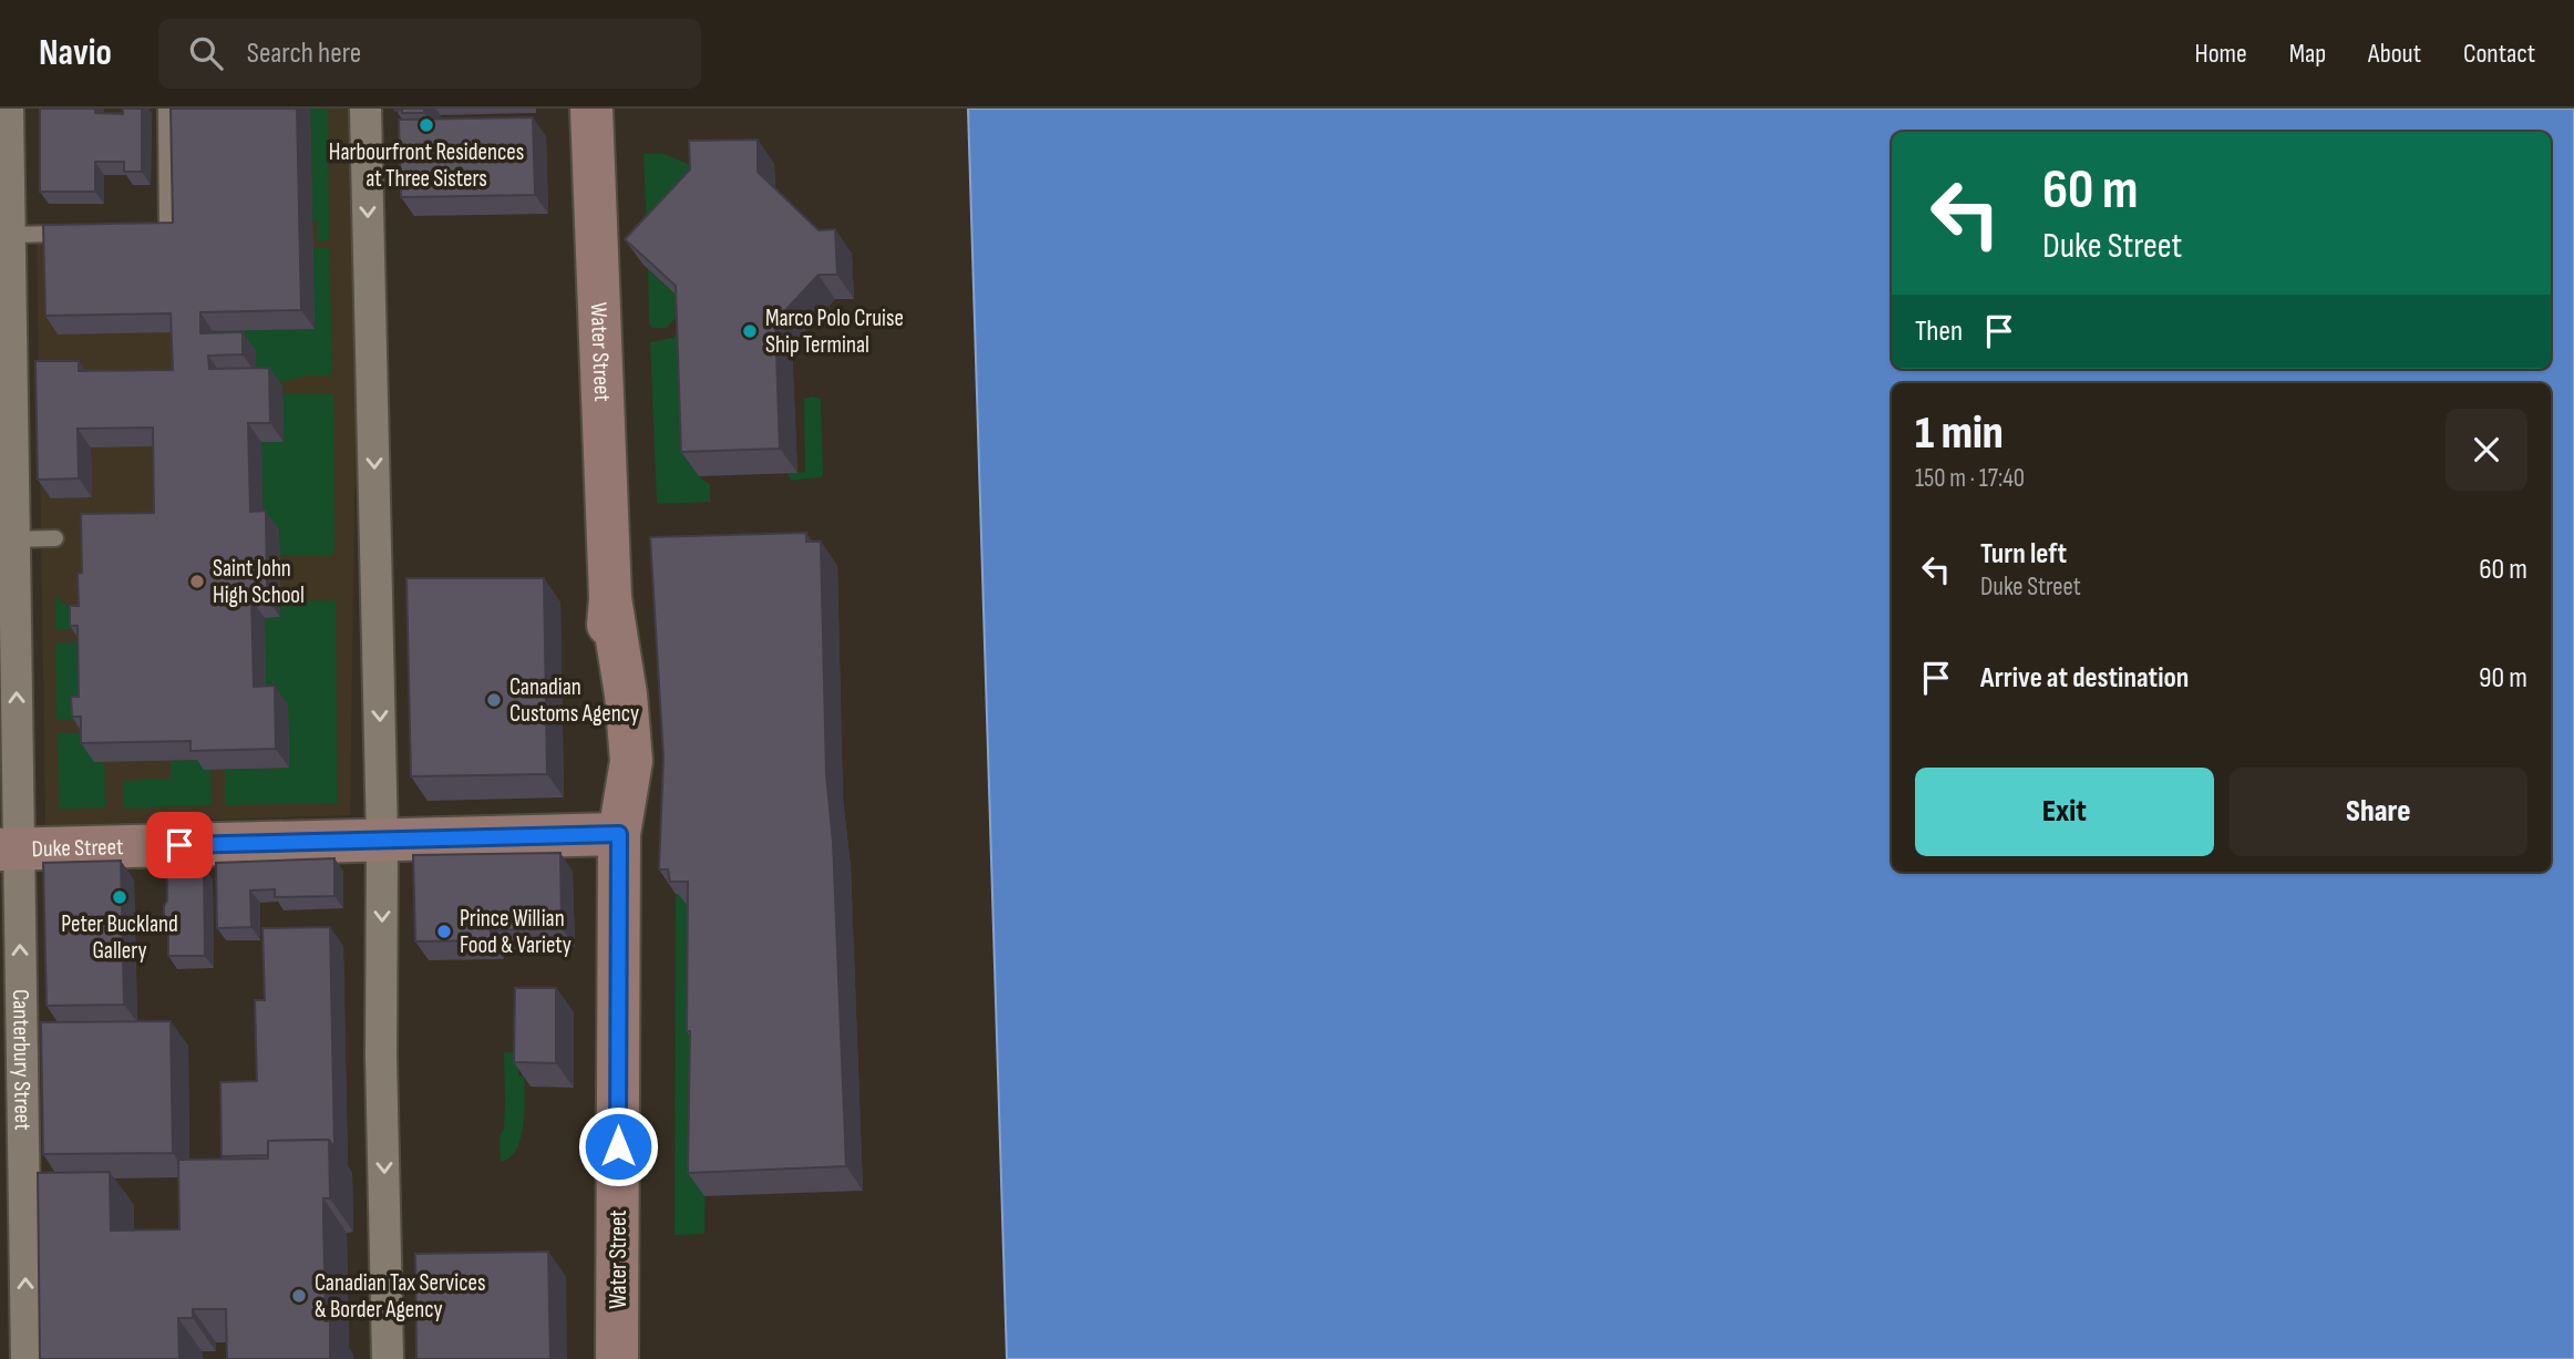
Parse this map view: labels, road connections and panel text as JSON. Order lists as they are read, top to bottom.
{
  "streets": {
    "main road": ["Water Street", "Duke Street"],
    "street": ["Canterbury Street"]
  },
  "crossings": [
    ["Water Street", "Duke Street"],
    ["Duke Street", "Canterbury Street"]
  ],
  "one_way": ["Canterbury Street"],
  "places": [
    "Harbourfront Residences at Three Sisters",
    "Marco Polo Cruise Ship Terminal",
    "Saint John High School",
    "Canadian Customs Agency",
    "Peter Buckland Gallery",
    "Prince Willian Food & Variety",
    "Canadian Tax Services & Border Agency"
  ],
  "page": {
    "header": "Navio",
    "search": "Search here",
    "nav": [
      "Home",
      "Map",
      "About",
      "Contact"
    ],
    "turn": ["60 m", "Duke Street"],
    "then": "Then",
    "heading": ["1 min", "150 m · 17:40"],
    "list": [
      {
        "name": "Turn left",
        "note": "Duke Street",
        "value": "60 m"
      },
      {
        "name": "Arrive at destination",
        "value": "90 m"
      }
    ],
    "buttons": ["Exit", "Share"]
  }
}
